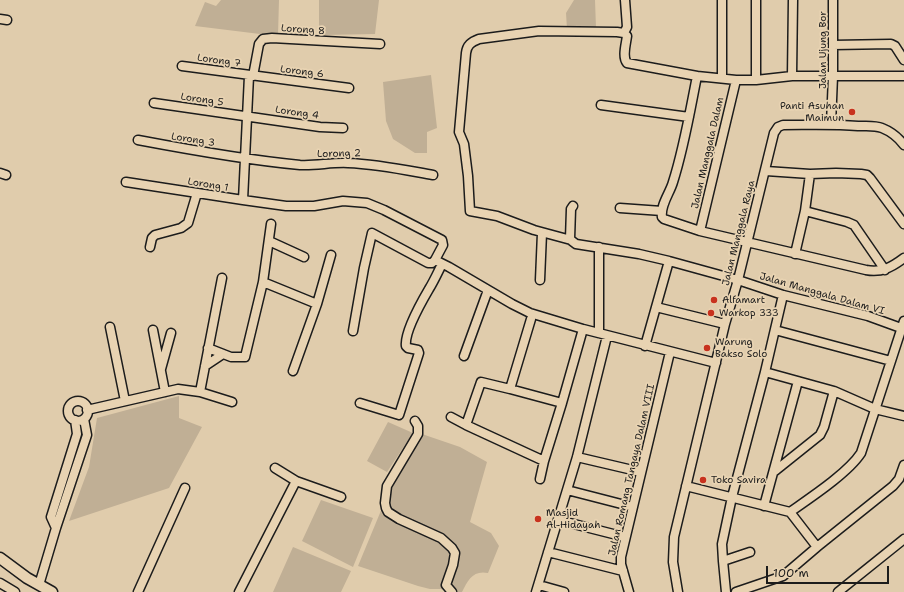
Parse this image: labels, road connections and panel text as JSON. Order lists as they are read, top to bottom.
{
  "streets": {
    "street": [
      "Lorong 8",
      "Jalan Ujung Bor",
      "Lorong 7",
      "Lorong 6",
      "Lorong 5",
      "Lorong 4",
      "Lorong 3",
      "Jalan Manggala Dalam",
      "Lorong 2",
      "Lorong 1",
      "Jalan Manggala Raya",
      "Jalan Manggala Dalam VI",
      "Jalan Romang Tangaya Dalam VIII"
    ]
  },
  "crossings": [
    ["Lorong 8", "Lorong 7"],
    ["Lorong 8", "Lorong 6"],
    ["Jalan Ujung Bor", "Jalan Manggala Raya"],
    ["Lorong 7", "Lorong 6"],
    ["Lorong 5", "Lorong 4"],
    ["Lorong 3", "Lorong 2"],
    ["Jalan Manggala Raya", "Jalan Manggala Dalam VI"]
  ],
  "places": [
    "Panti Asuhan Maimun",
    "Alfamart",
    "Warkop 333",
    "Warung Bakso Solo",
    "Toko Savira",
    "Masjid Al-Hidayah"
  ],
  "scale_bar": "100 m"
}
